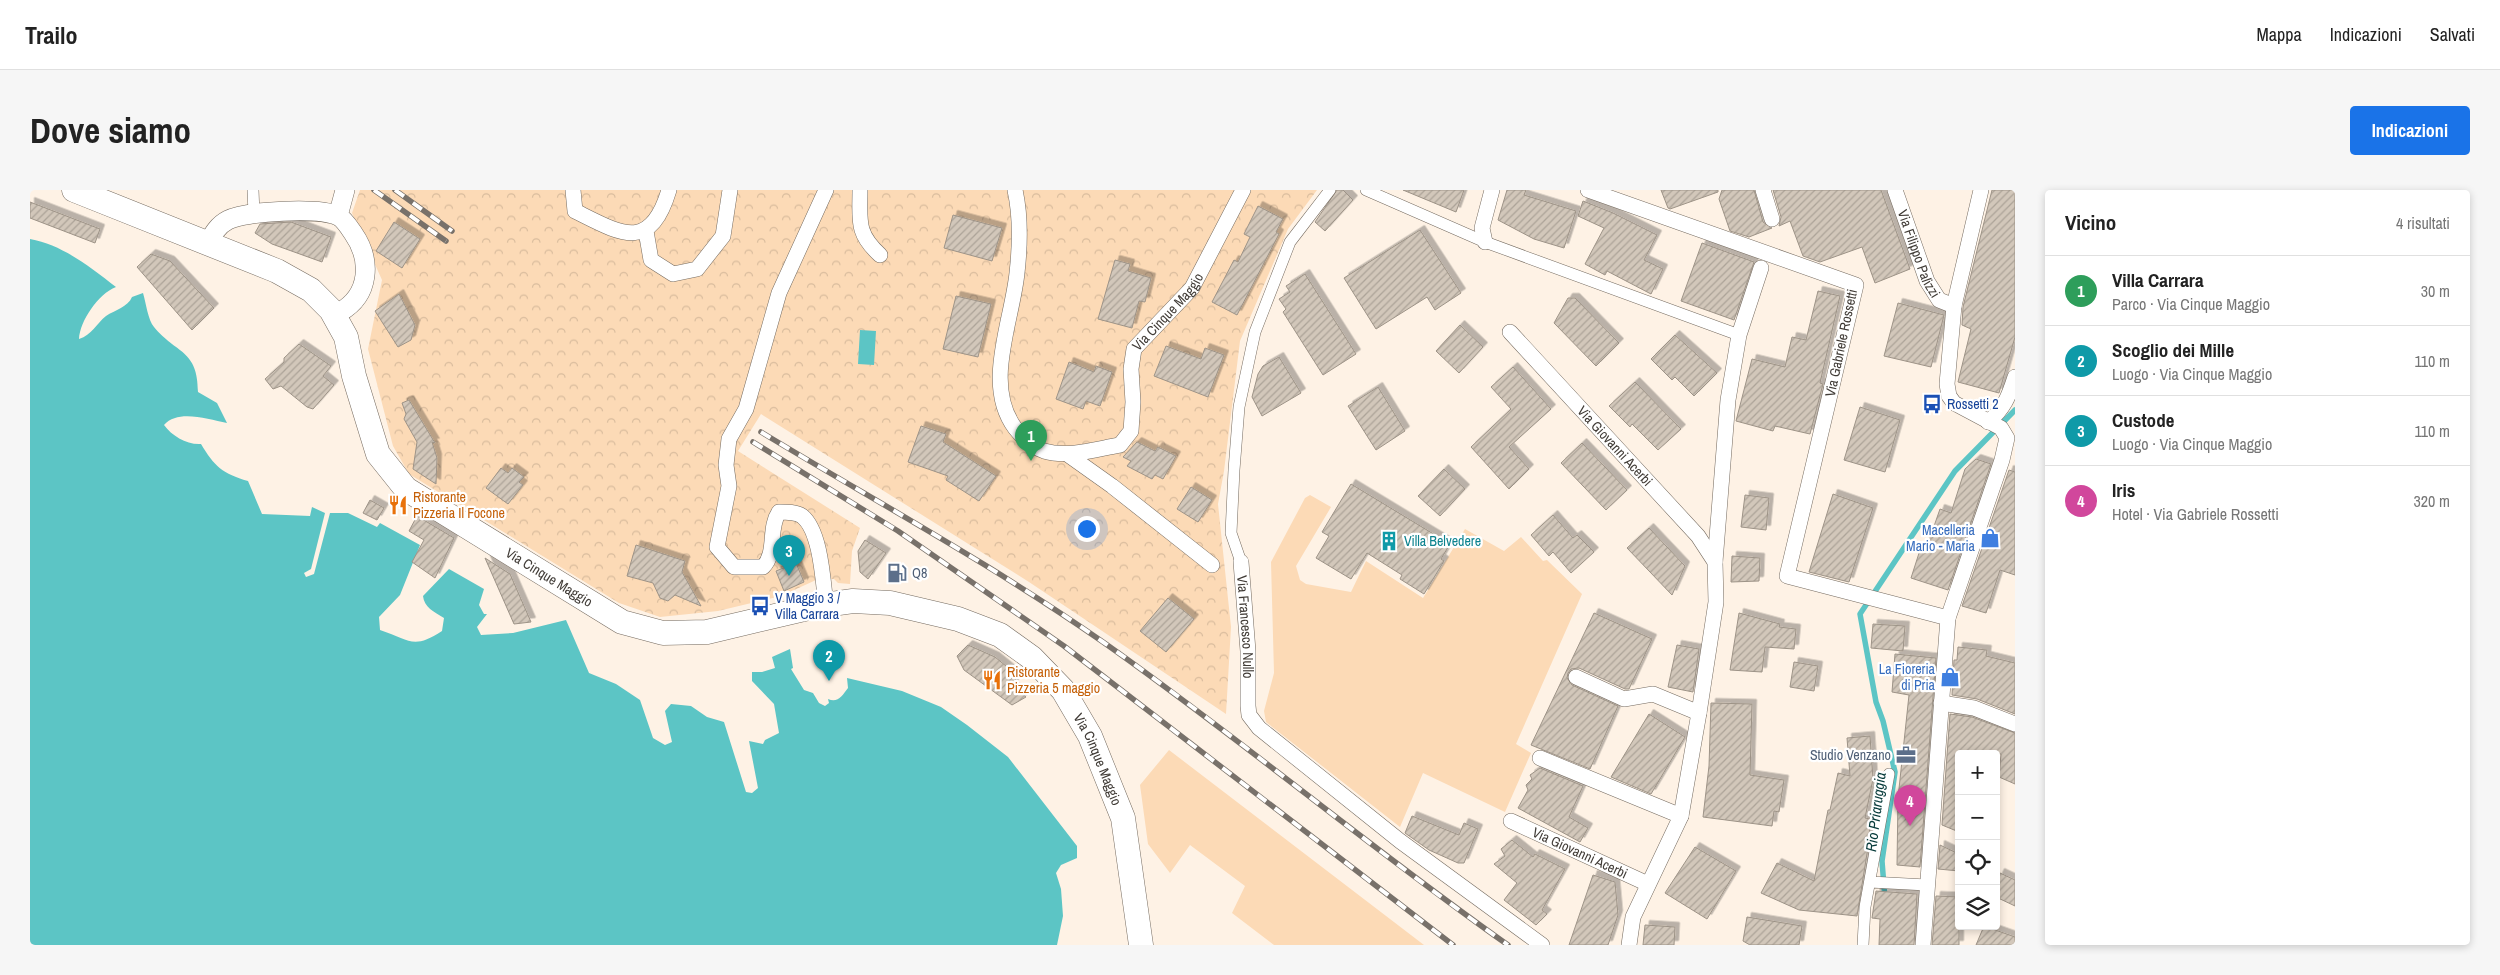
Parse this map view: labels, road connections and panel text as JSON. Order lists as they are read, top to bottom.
{
  "streets": {
    "main road": ["Via Cinque Maggio"],
    "street": [
      "Via Filippo Palizzi",
      "Via Gabriele Rossetti",
      "Via Giovanni Acerbi",
      "Via Francesco Nullo"
    ]
  },
  "water": ["Rio Priaruggia"],
  "places": {
    "bus stop": ["Rossetti 2", "V Maggio 3 / Villa Carrara"],
    "restaurant": ["Ristorante Pizzeria Il Focone", "Ristorante Pizzeria 5 maggio"],
    "shop": ["Macelleria Mario - Maria", "La Fioreria di Pria"],
    "building": ["Villa Belvedere"],
    "fuel station": ["Q8"],
    "office": ["Studio Venzano"]
  },
  "page": {
    "header": "Trailo",
    "nav": ["Mappa", "Indicazioni", "Salvati"],
    "buttons": "Indicazioni",
    "title": "Dove siamo",
    "heading": ["Vicino", "4 risultati"],
    "list": [
      {
        "mark": "1",
        "name": "Villa Carrara",
        "note": "Parco · Via Cinque Maggio",
        "value": "30 m"
      },
      {
        "mark": "2",
        "name": "Scoglio dei Mille",
        "note": "Luogo · Via Cinque Maggio",
        "value": "110 m"
      },
      {
        "mark": "3",
        "name": "Custode",
        "note": "Luogo · Via Cinque Maggio",
        "value": "110 m"
      },
      {
        "mark": "4",
        "name": "Iris",
        "note": "Hotel · Via Gabriele Rossetti",
        "value": "320 m"
      }
    ],
    "pins": [
      "1",
      "3",
      "2",
      "4"
    ],
    "map_buttons": ["+", "−"]
  }
}
